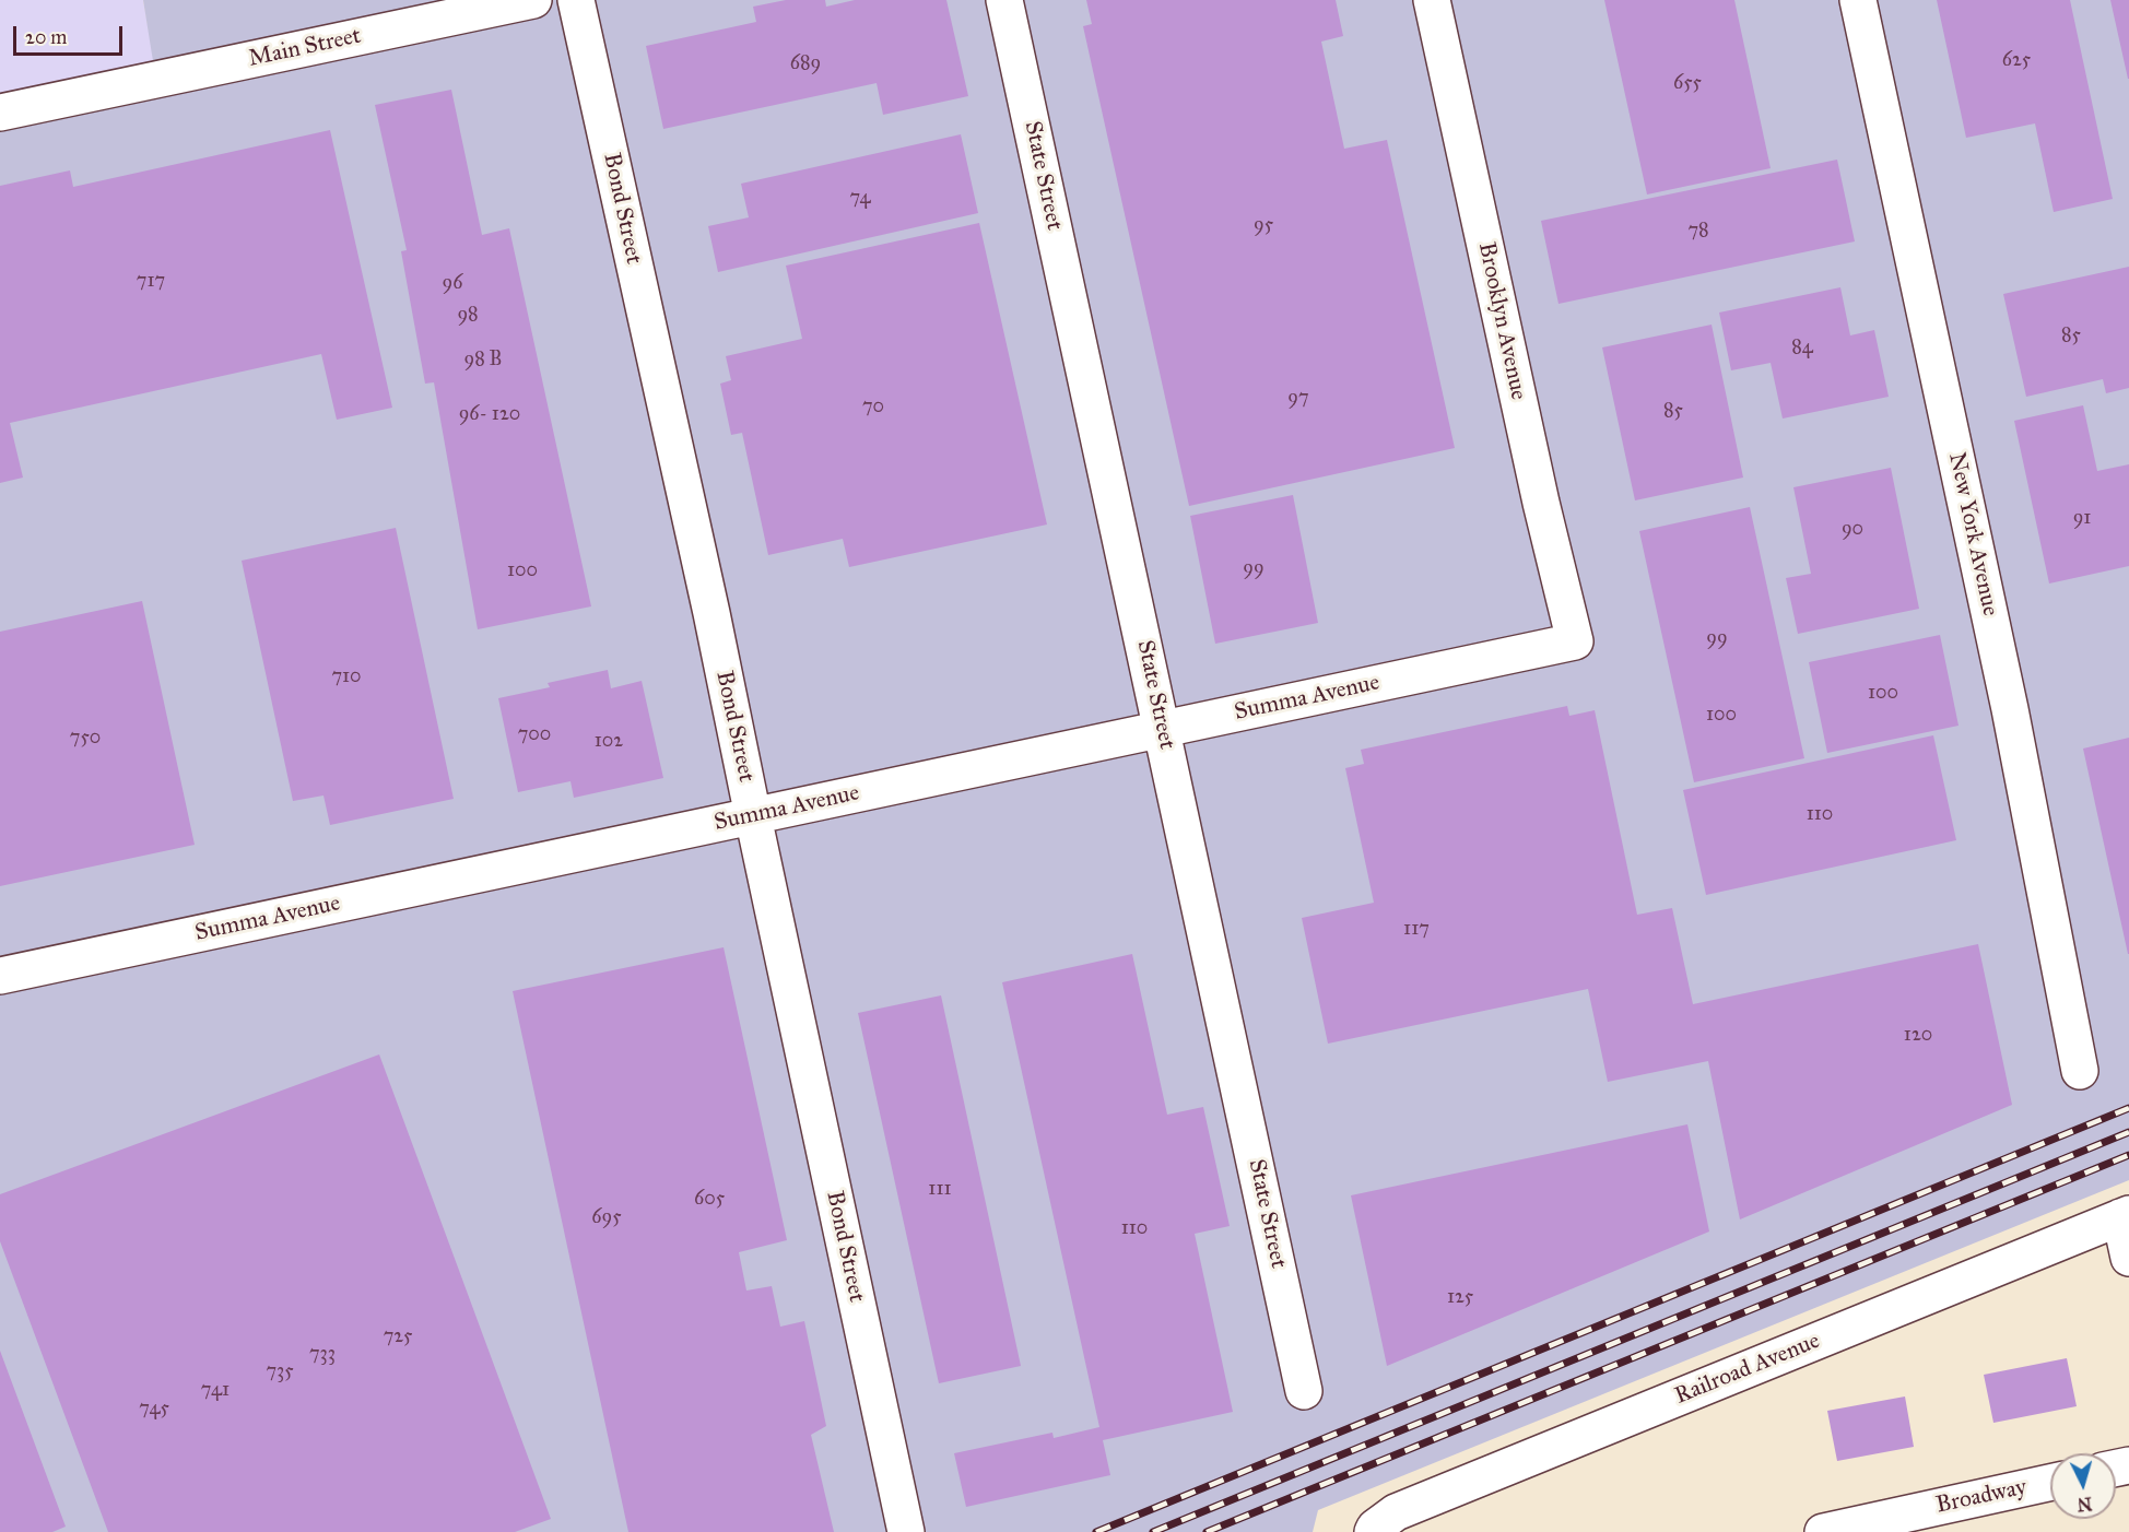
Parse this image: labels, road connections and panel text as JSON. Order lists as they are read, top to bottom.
{
  "streets": {
    "street": [
      "Main Street",
      "State Street",
      "Bond Street",
      "Brooklyn Avenue",
      "New York Avenue",
      "Summa Avenue",
      "Railroad Avenue",
      "Broadway"
    ]
  },
  "crossings": [
    ["State Street", "Summa Avenue"],
    ["Bond Street", "Summa Avenue"],
    ["Brooklyn Avenue", "Summa Avenue"]
  ],
  "house_numbers": [
    "625",
    "689",
    "655",
    "74",
    "95",
    "78",
    "717",
    "96",
    "98",
    "85",
    "84",
    "98 B",
    "97",
    "70",
    "85",
    "96- 120",
    "91",
    "90",
    "99",
    "100",
    "99",
    "710",
    "100",
    "100",
    "700",
    "750",
    "102",
    "110",
    "117",
    "120",
    "111",
    "605",
    "695",
    "110",
    "125",
    "725",
    "733",
    "735",
    "741",
    "745"
  ],
  "scale_bar": "20 m",
  "north": "bottom"
}
